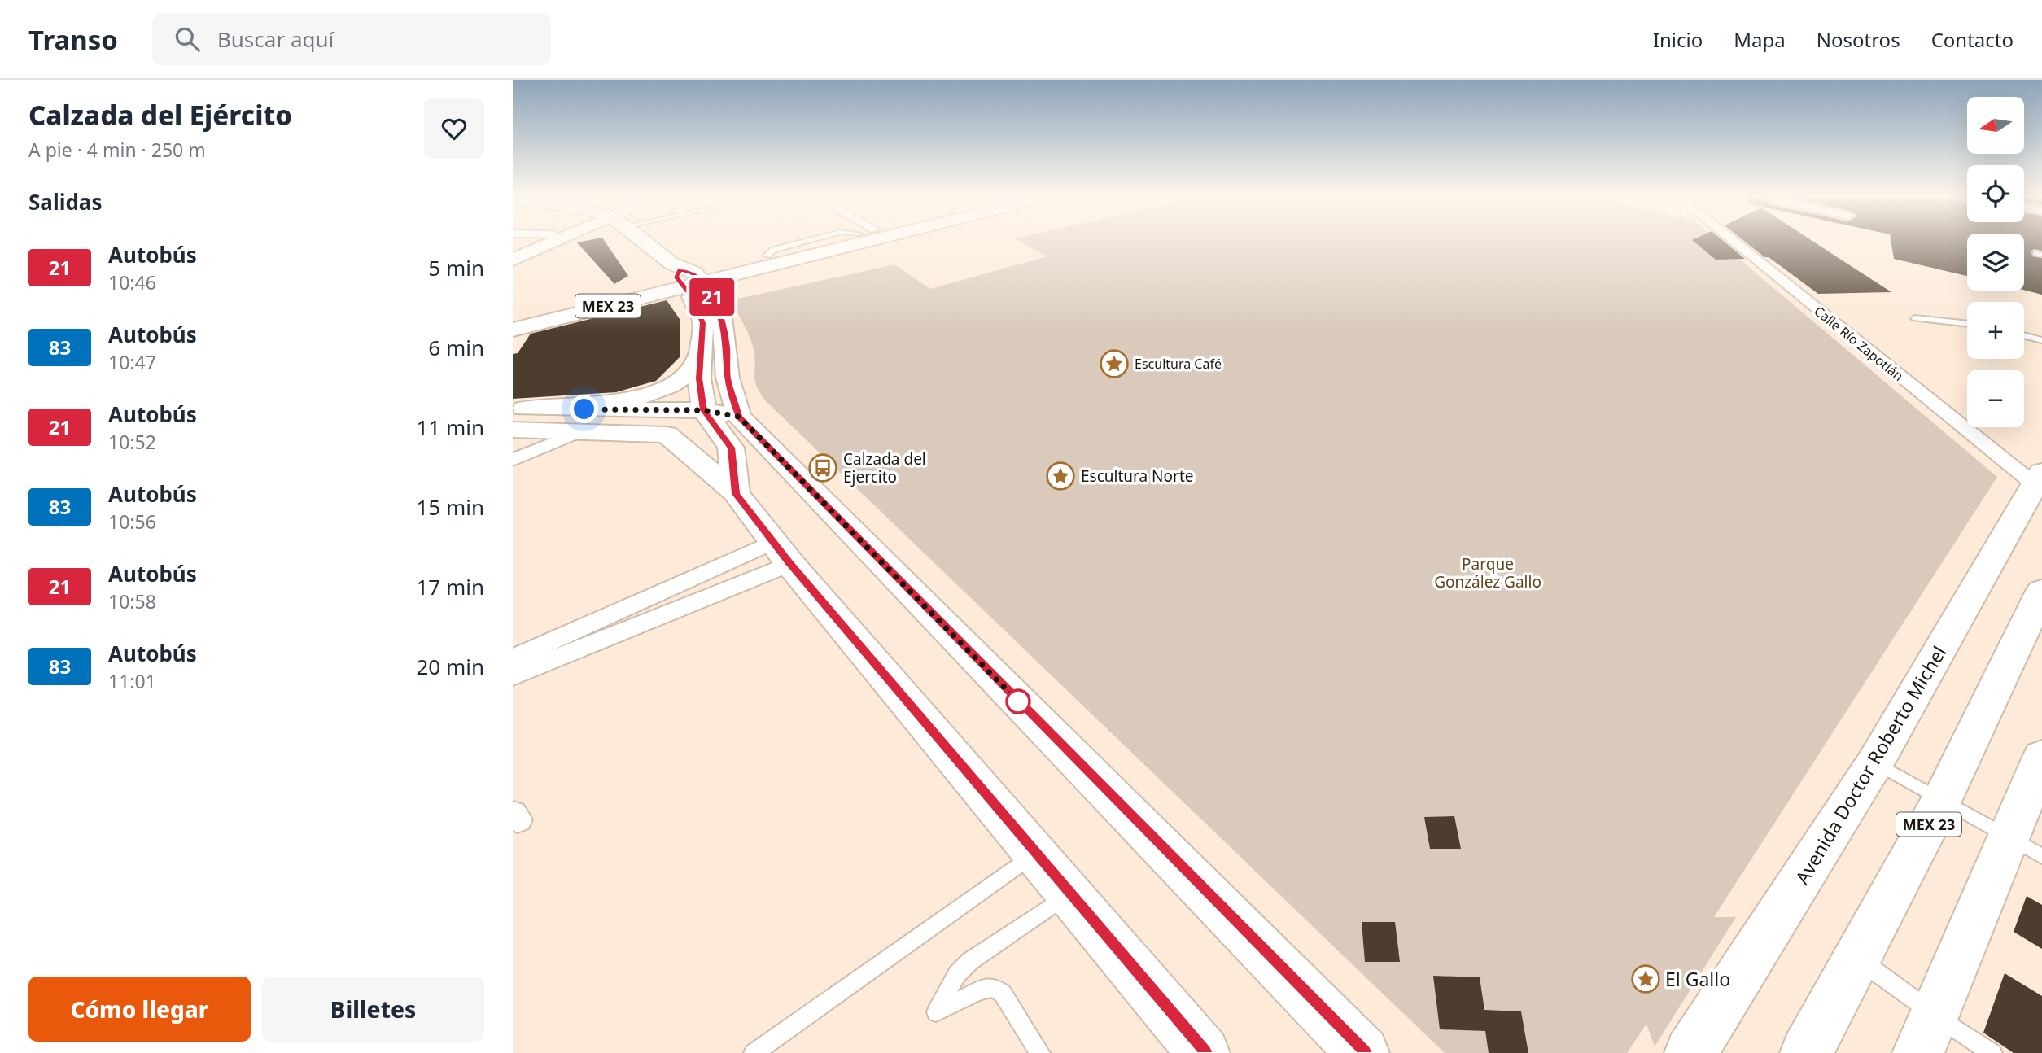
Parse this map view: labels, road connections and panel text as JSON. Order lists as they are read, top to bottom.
{
  "streets": {
    "main road": ["MEX 23", "Avenida Doctor Roberto Michel"],
    "street": ["Calle Río Zapotlán"]
  },
  "crossings": [
    ["Calle Río Zapotlán", "Avenida Doctor Roberto Michel"]
  ],
  "parks": ["Parque González Gallo"],
  "places": {
    "place": ["Escultura Café", "Escultura Norte", "El Gallo"],
    "bus stop": ["Calzada del Ejercito"]
  },
  "lines": ["bus line 21"],
  "north": "left",
  "page": {
    "header": "Transo",
    "search": "Buscar aquí",
    "nav": [
      "Inicio",
      "Mapa",
      "Nosotros",
      "Contacto"
    ],
    "heading": [
      ["Calzada del Ejército", "A pie · 4 min · 250 m"],
      "Salidas"
    ],
    "on_map": "21",
    "map_buttons": ["+", "−"],
    "list": [
      {
        "mark": "21",
        "name": "Autobús",
        "note": "10:46",
        "value": "5 min"
      },
      {
        "mark": "83",
        "name": "Autobús",
        "note": "10:47",
        "value": "6 min"
      },
      {
        "mark": "21",
        "name": "Autobús",
        "note": "10:52",
        "value": "11 min"
      },
      {
        "mark": "83",
        "name": "Autobús",
        "note": "10:56",
        "value": "15 min"
      },
      {
        "mark": "21",
        "name": "Autobús",
        "note": "10:58",
        "value": "17 min"
      },
      {
        "mark": "83",
        "name": "Autobús",
        "note": "11:01",
        "value": "20 min"
      }
    ],
    "buttons": ["Cómo llegar", "Billetes"]
  }
}
